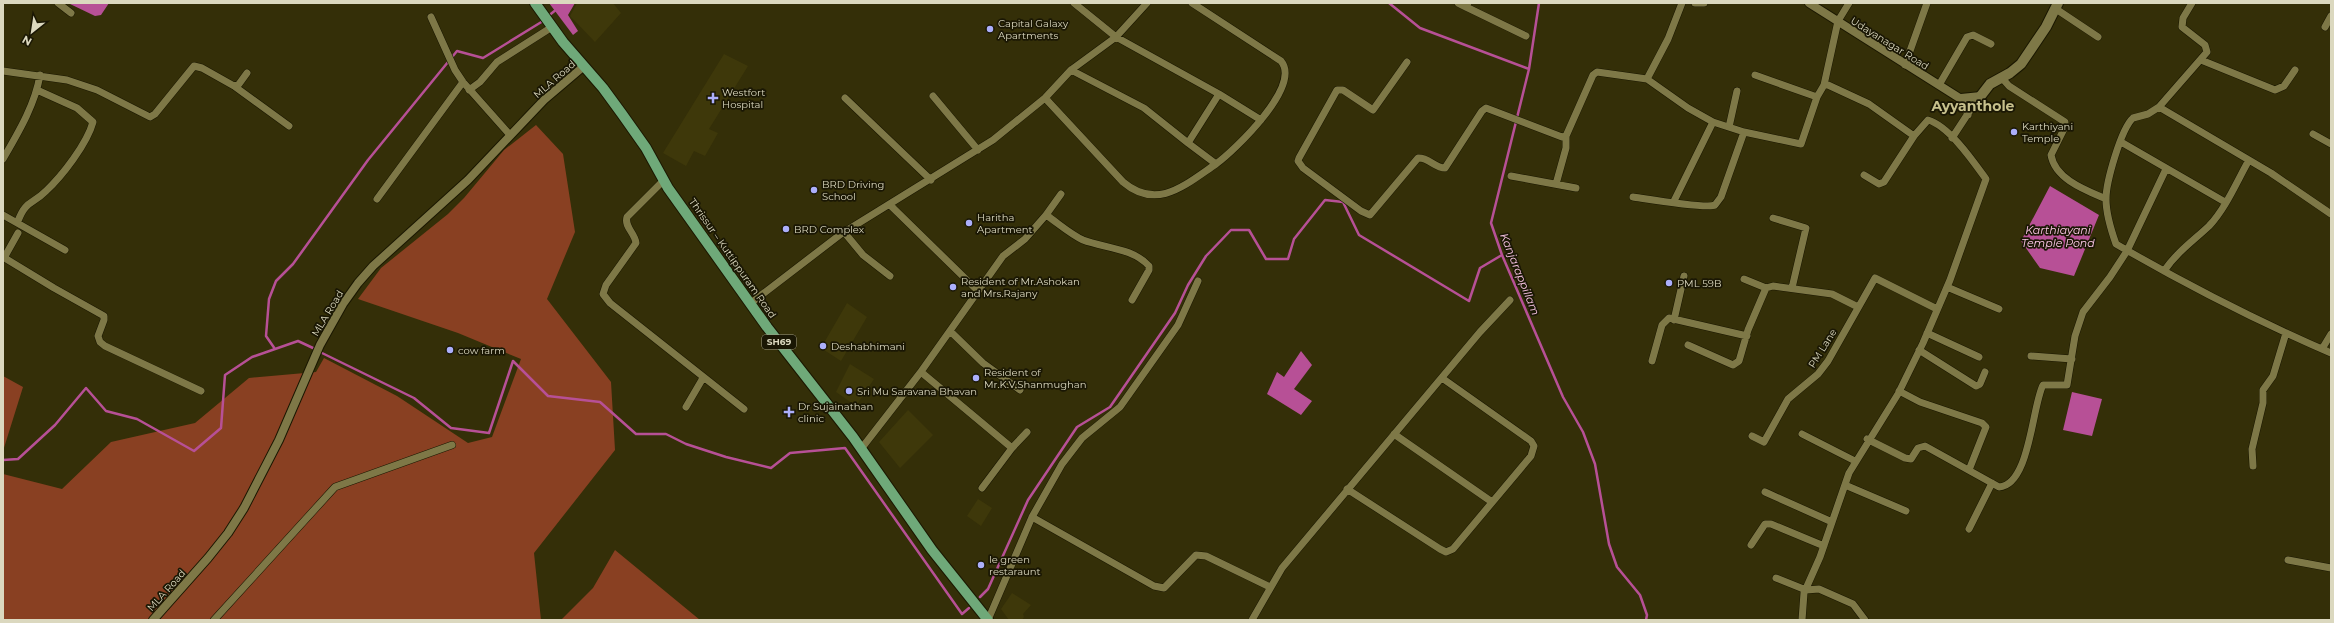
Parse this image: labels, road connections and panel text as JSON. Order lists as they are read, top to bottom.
{
  "streets": {
    "main road": ["Thrissur – Kuttippuram Road", "SH69"],
    "street": ["Udayanagar Road", "MLA Road", "PM Lane"]
  },
  "crossings": [
    ["MLA Road", "Thrissur – Kuttippuram Road"]
  ],
  "districts": ["Ayyanthole"],
  "water": ["Karthiayani Temple Pond", "Kanjarappillam"],
  "places": {
    "other": [
      "Capital Galaxy Apartments",
      "Karthiyani Temple",
      "BRD Driving School",
      "Haritha Apartment",
      "BRD Complex",
      "PML 59B",
      "Resident of Mr.Ashokan and Mrs.Rajany",
      "Deshabhimani",
      "cow farm",
      "Resident of Mr.K.V.Shanmughan",
      "Sri Mu Saravana Bhavan",
      "le green restaraunt"
    ],
    "health": ["Westfort Hospital", "Dr Sujainathan clinic"]
  },
  "north": "bottom left"
}
